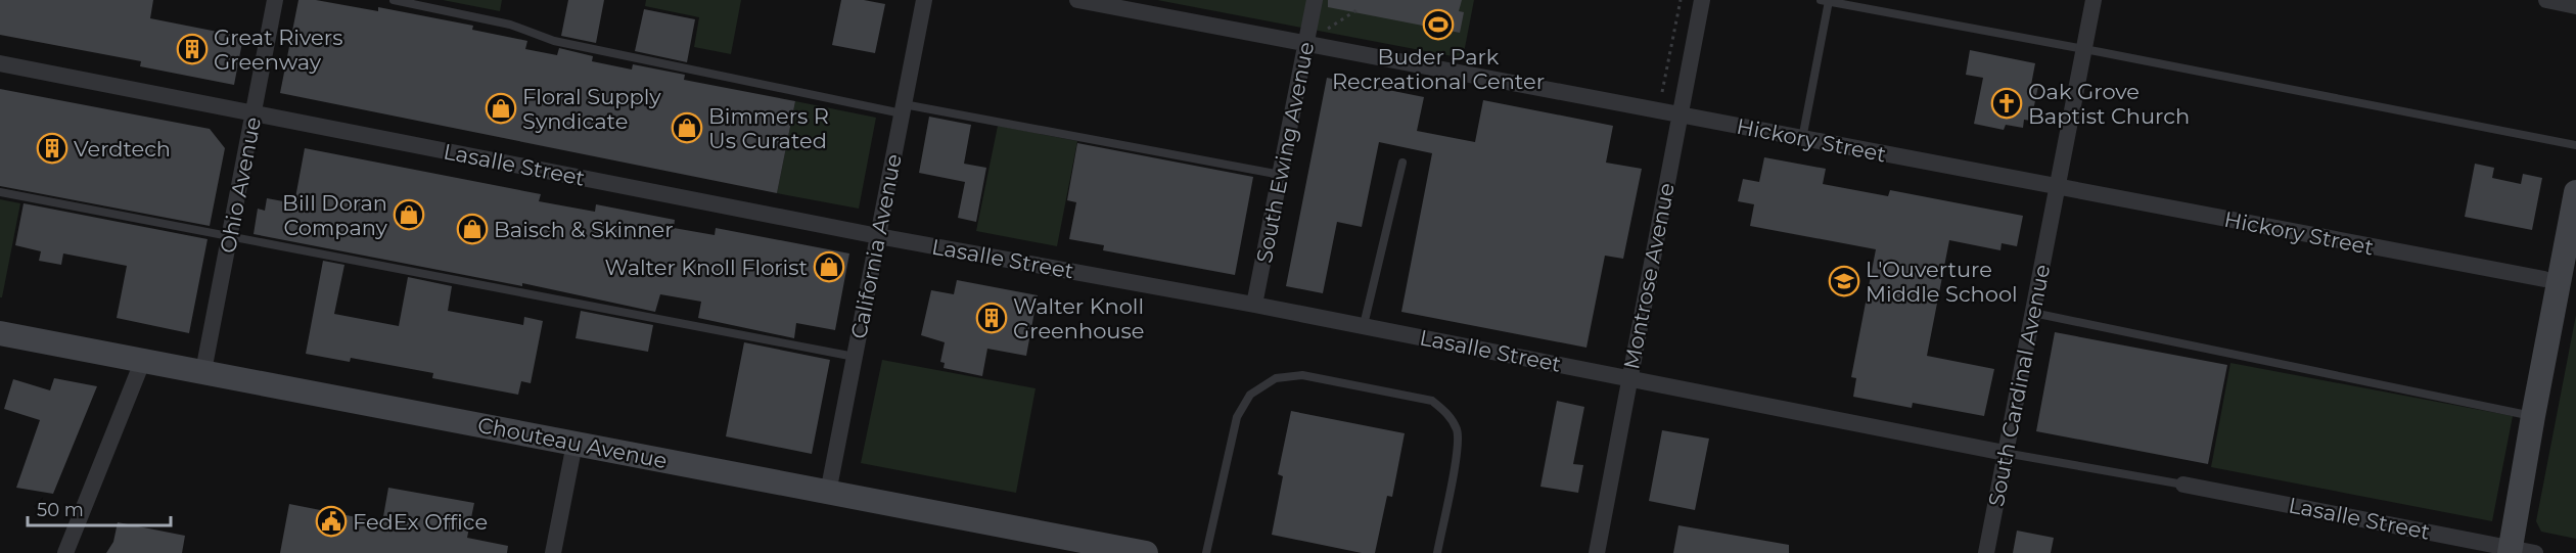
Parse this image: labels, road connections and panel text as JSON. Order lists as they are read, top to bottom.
{
  "streets": {
    "main road": ["Chouteau Avenue"],
    "street": [
      "Hickory Street",
      "South Ewing Avenue",
      "Lasalle Street",
      "Ohio Avenue",
      "California Avenue",
      "Montrose Avenue",
      "South Cardinal Avenue"
    ]
  },
  "crossings": [
    ["Hickory Street", "South Ewing Avenue"],
    ["Hickory Street", "Montrose Avenue"],
    ["Hickory Street", "South Cardinal Avenue"],
    ["South Ewing Avenue", "Lasalle Street"],
    ["Lasalle Street", "Ohio Avenue"],
    ["Lasalle Street", "California Avenue"],
    ["Lasalle Street", "Montrose Avenue"],
    ["Lasalle Street", "South Cardinal Avenue"],
    ["Ohio Avenue", "Chouteau Avenue"],
    ["California Avenue", "Chouteau Avenue"]
  ],
  "places": {
    "sports": ["Buder Park Recreational Center"],
    "building": ["Great Rivers Greenway", "Verdtech", "Walter Knoll Greenhouse"],
    "church": ["Oak Grove Baptist Church"],
    "shop": [
      "Floral Supply Syndicate",
      "Bimmers R Us Curated",
      "Bill Doran Company",
      "Baisch & Skinner",
      "Walter Knoll Florist"
    ],
    "school or university": ["L'Ouverture Middle School"],
    "public building": ["FedEx Office"]
  },
  "scale_bar": "50 m"
}
